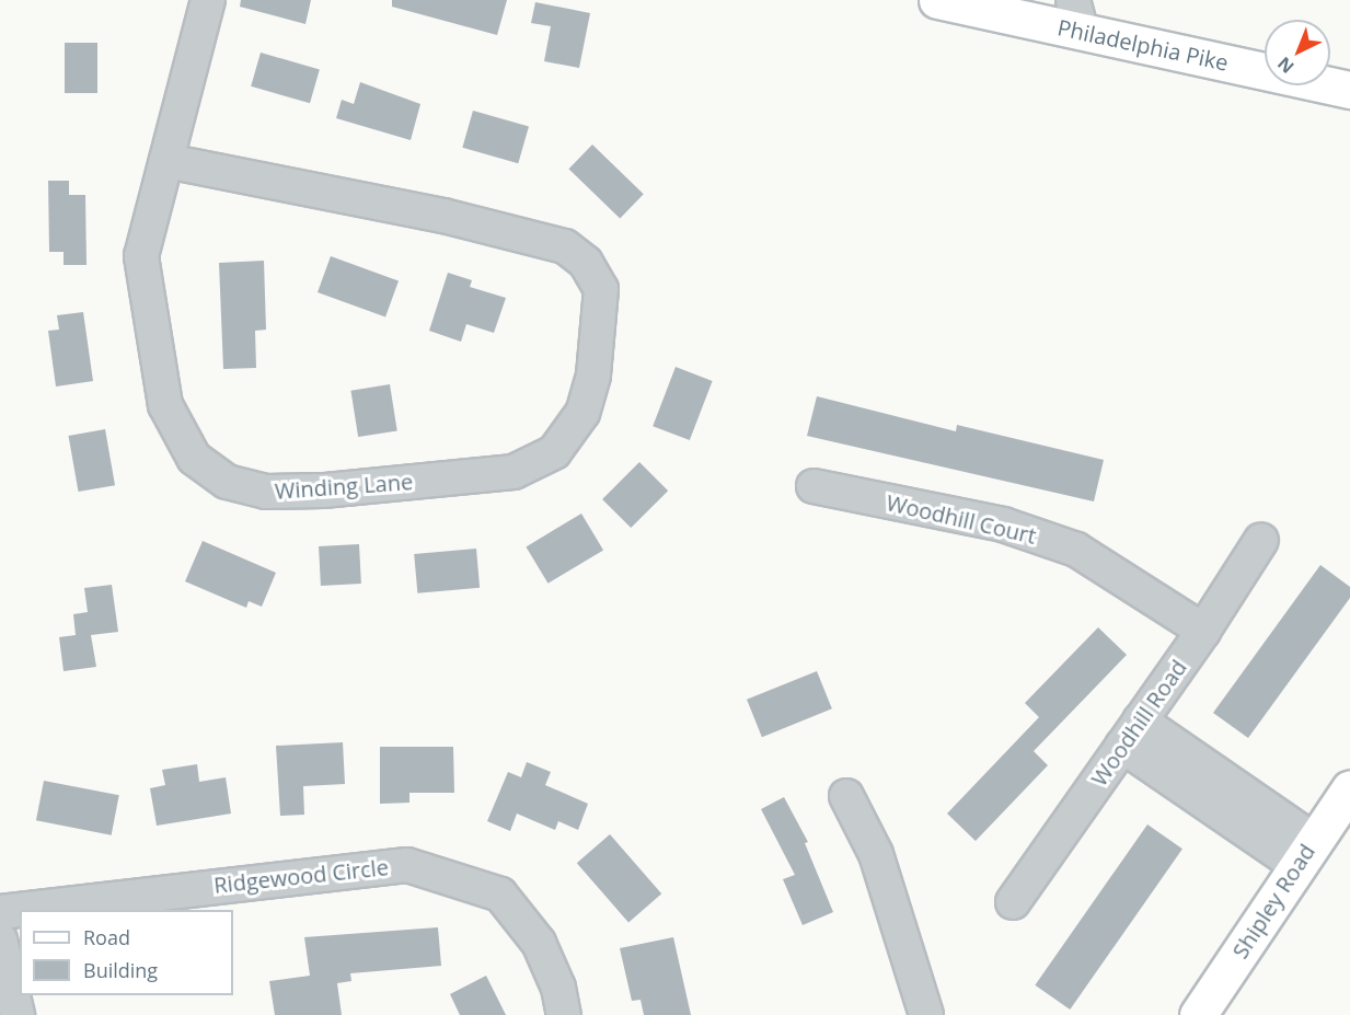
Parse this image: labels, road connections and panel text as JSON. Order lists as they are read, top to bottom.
{
  "streets": {
    "main road": ["Philadelphia Pike", "Shipley Road"],
    "street": [
      "Winding Lane",
      "Woodhill Court",
      "Woodhill Road",
      "Ridgewood Circle"
    ]
  },
  "crossings": [
    ["Woodhill Court", "Woodhill Road"]
  ],
  "legend": ["Road", "Building"],
  "north": "bottom left"
}
